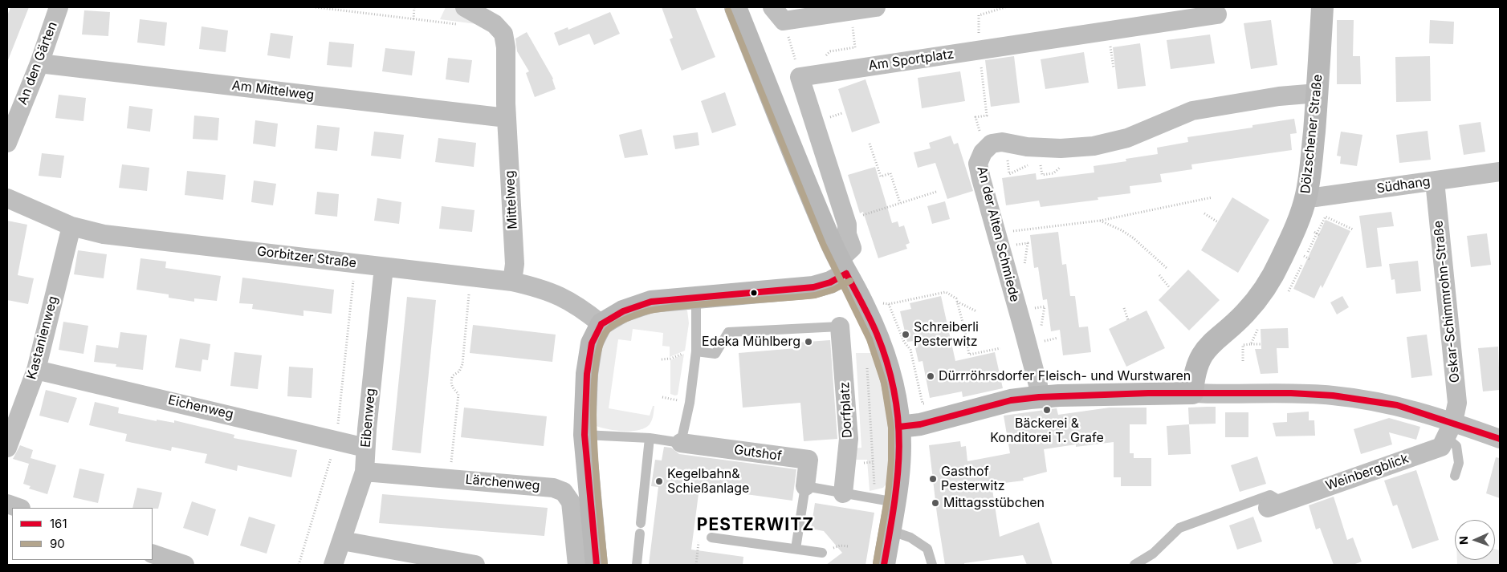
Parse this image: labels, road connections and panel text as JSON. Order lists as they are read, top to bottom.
{
  "streets": {
    "street": [
      "Am Sportplatz",
      "An den Gärten",
      "Am Mittelweg",
      "Dölzschener Straße",
      "Südhang",
      "Mittelweg",
      "An der Alten Schmiede",
      "Gorbitzer Straße",
      "Oskar-Schimmrohn-Straße",
      "Kastanienweg",
      "Eichenweg",
      "Dorfplatz",
      "Eibenweg",
      "Gutshof",
      "Weinbergblick",
      "Lärchenweg"
    ]
  },
  "crossings": [
    ["An den Gärten", "Am Mittelweg"],
    ["Am Mittelweg", "Mittelweg"],
    ["Dölzschener Straße", "Südhang"],
    ["Dölzschener Straße", "An der Alten Schmiede"],
    ["Südhang", "Oskar-Schimmrohn-Straße"],
    ["Mittelweg", "Gorbitzer Straße"],
    ["Gorbitzer Straße", "Kastanienweg"],
    ["Gorbitzer Straße", "Eibenweg"],
    ["Oskar-Schimmrohn-Straße", "Weinbergblick"],
    ["Kastanienweg", "Eichenweg"],
    ["Eichenweg", "Eibenweg"],
    ["Eibenweg", "Lärchenweg"]
  ],
  "districts": ["PESTERWITZ"],
  "places": [
    "Schreiberli Pesterwitz",
    "Edeka Mühlberg",
    "Dürrröhrsdorfer Fleisch- und Wurstwaren",
    "Bäckerei & Konditorei T. Grafe",
    "Gasthof Pesterwitz",
    "Kegelbahn& Schießanlage",
    "Mittagsstübchen"
  ],
  "lines": ["transit line 90", "transit line 161"],
  "legend": ["161", "90"],
  "north": "left"
}
